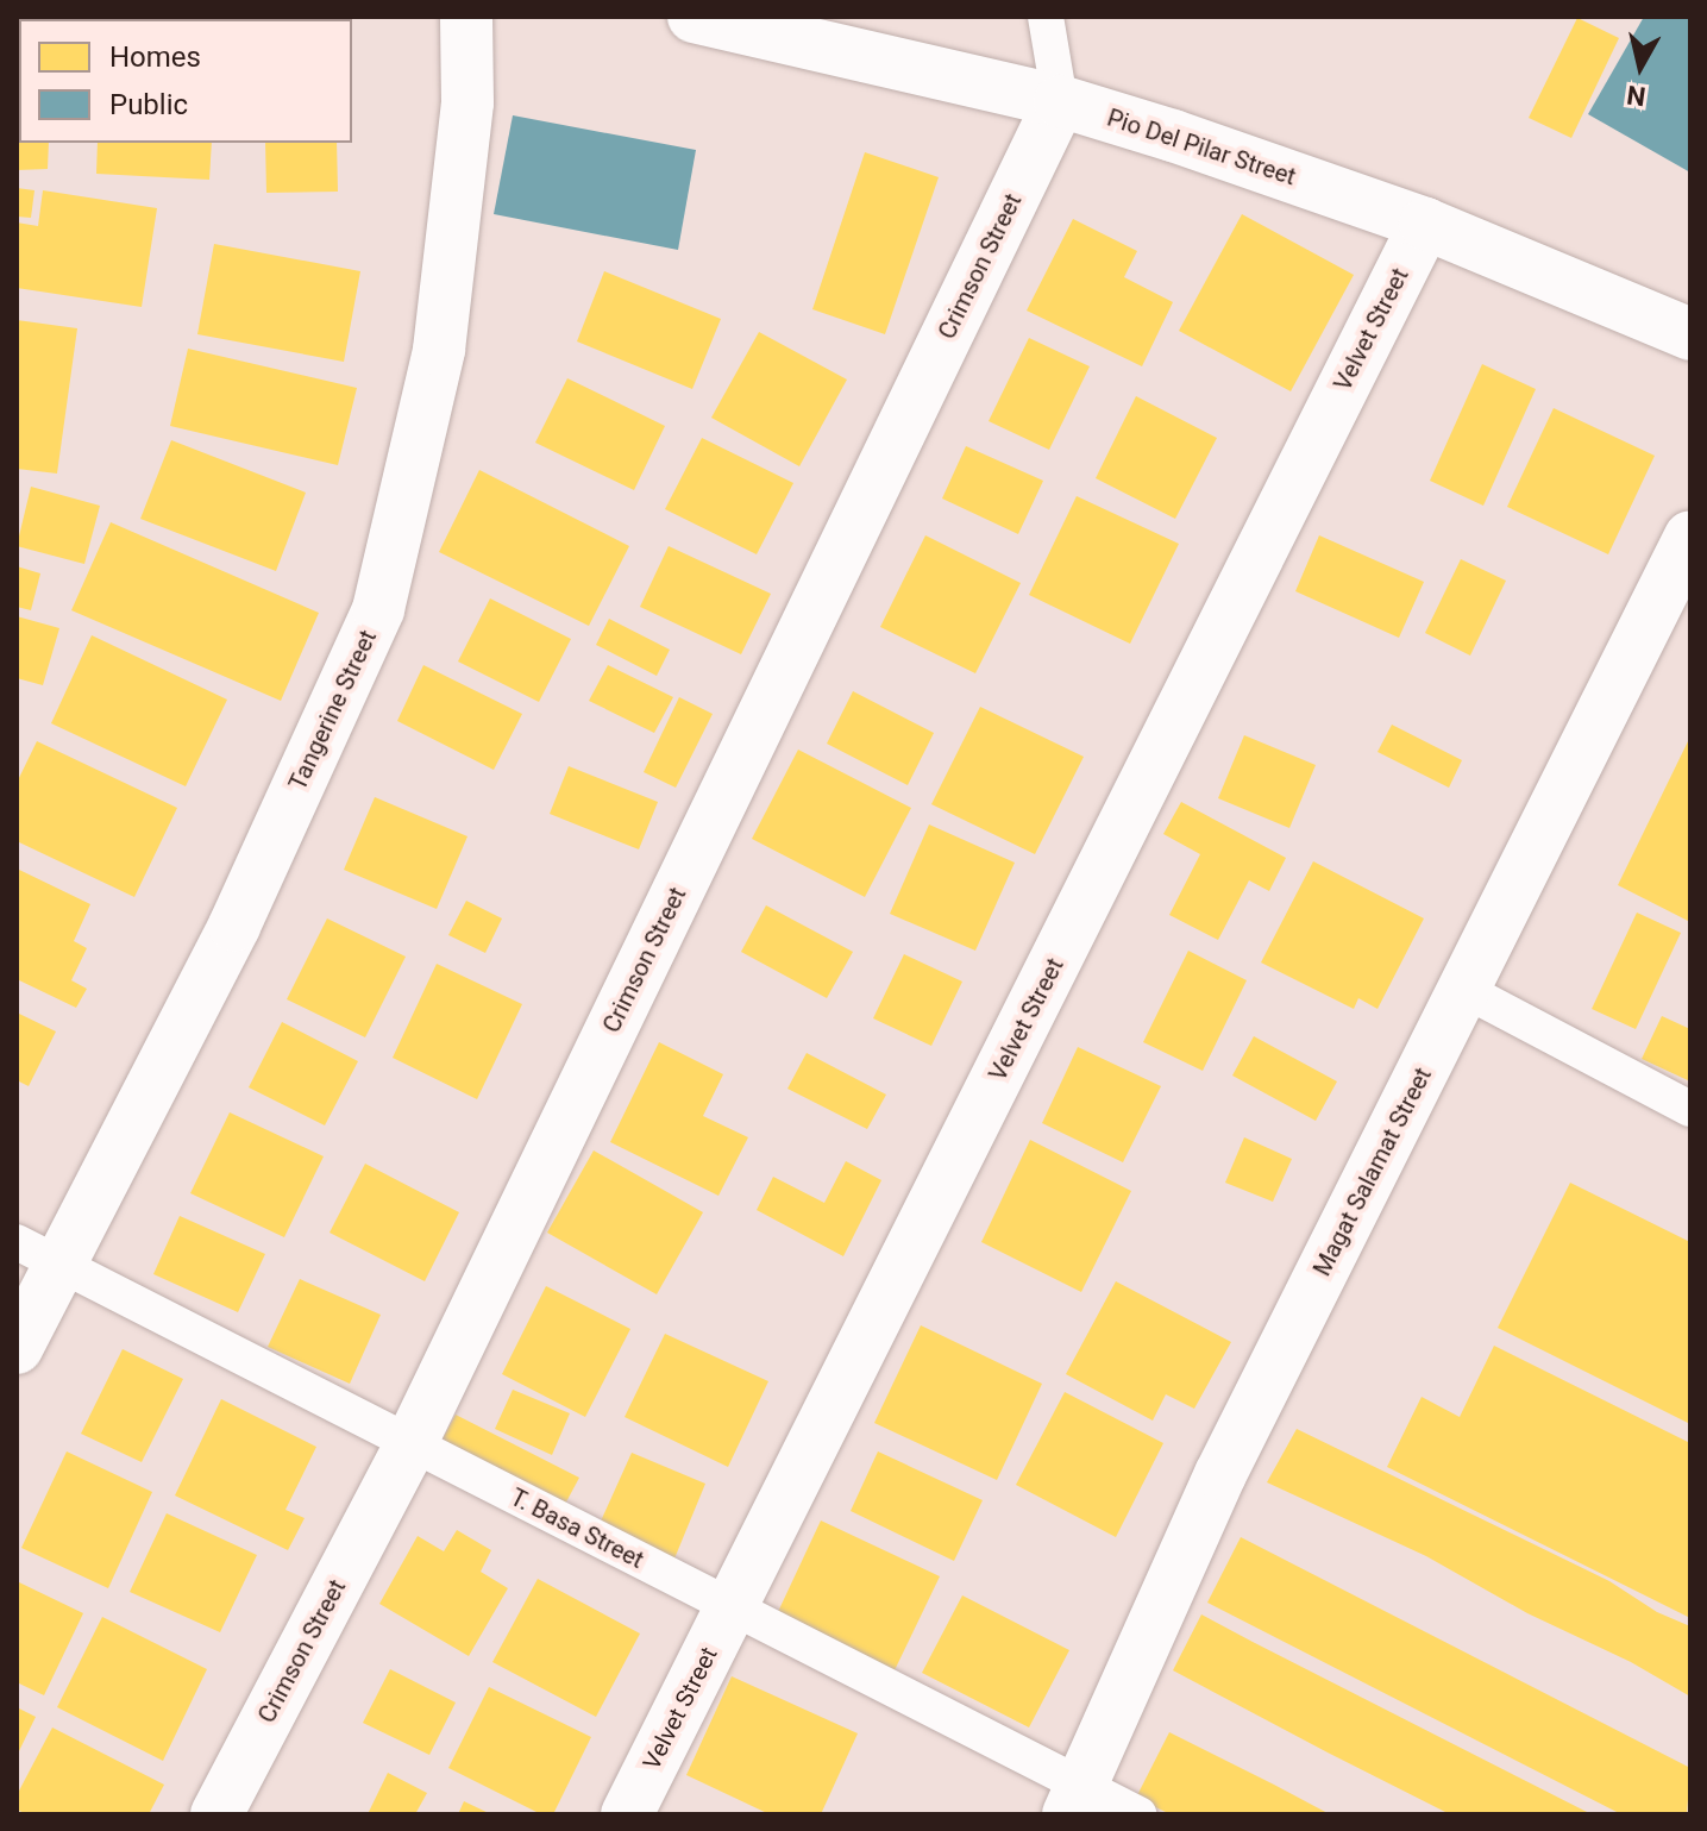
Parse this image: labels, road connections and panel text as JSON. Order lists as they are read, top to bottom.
{
  "streets": {
    "street": [
      "Pio Del Pilar Street",
      "Crimson Street",
      "Velvet Street",
      "Tangerine Street",
      "Magat Salamat Street"
    ],
    "lane": ["T. Basa Street"]
  },
  "crossings": [
    ["Pio Del Pilar Street", "Crimson Street"],
    ["Pio Del Pilar Street", "Velvet Street"],
    ["Crimson Street", "T. Basa Street"],
    ["Velvet Street", "T. Basa Street"],
    ["Tangerine Street", "T. Basa Street"],
    ["Magat Salamat Street", "T. Basa Street"]
  ],
  "legend": ["Homes", "Public"],
  "north": "bottom"
}
